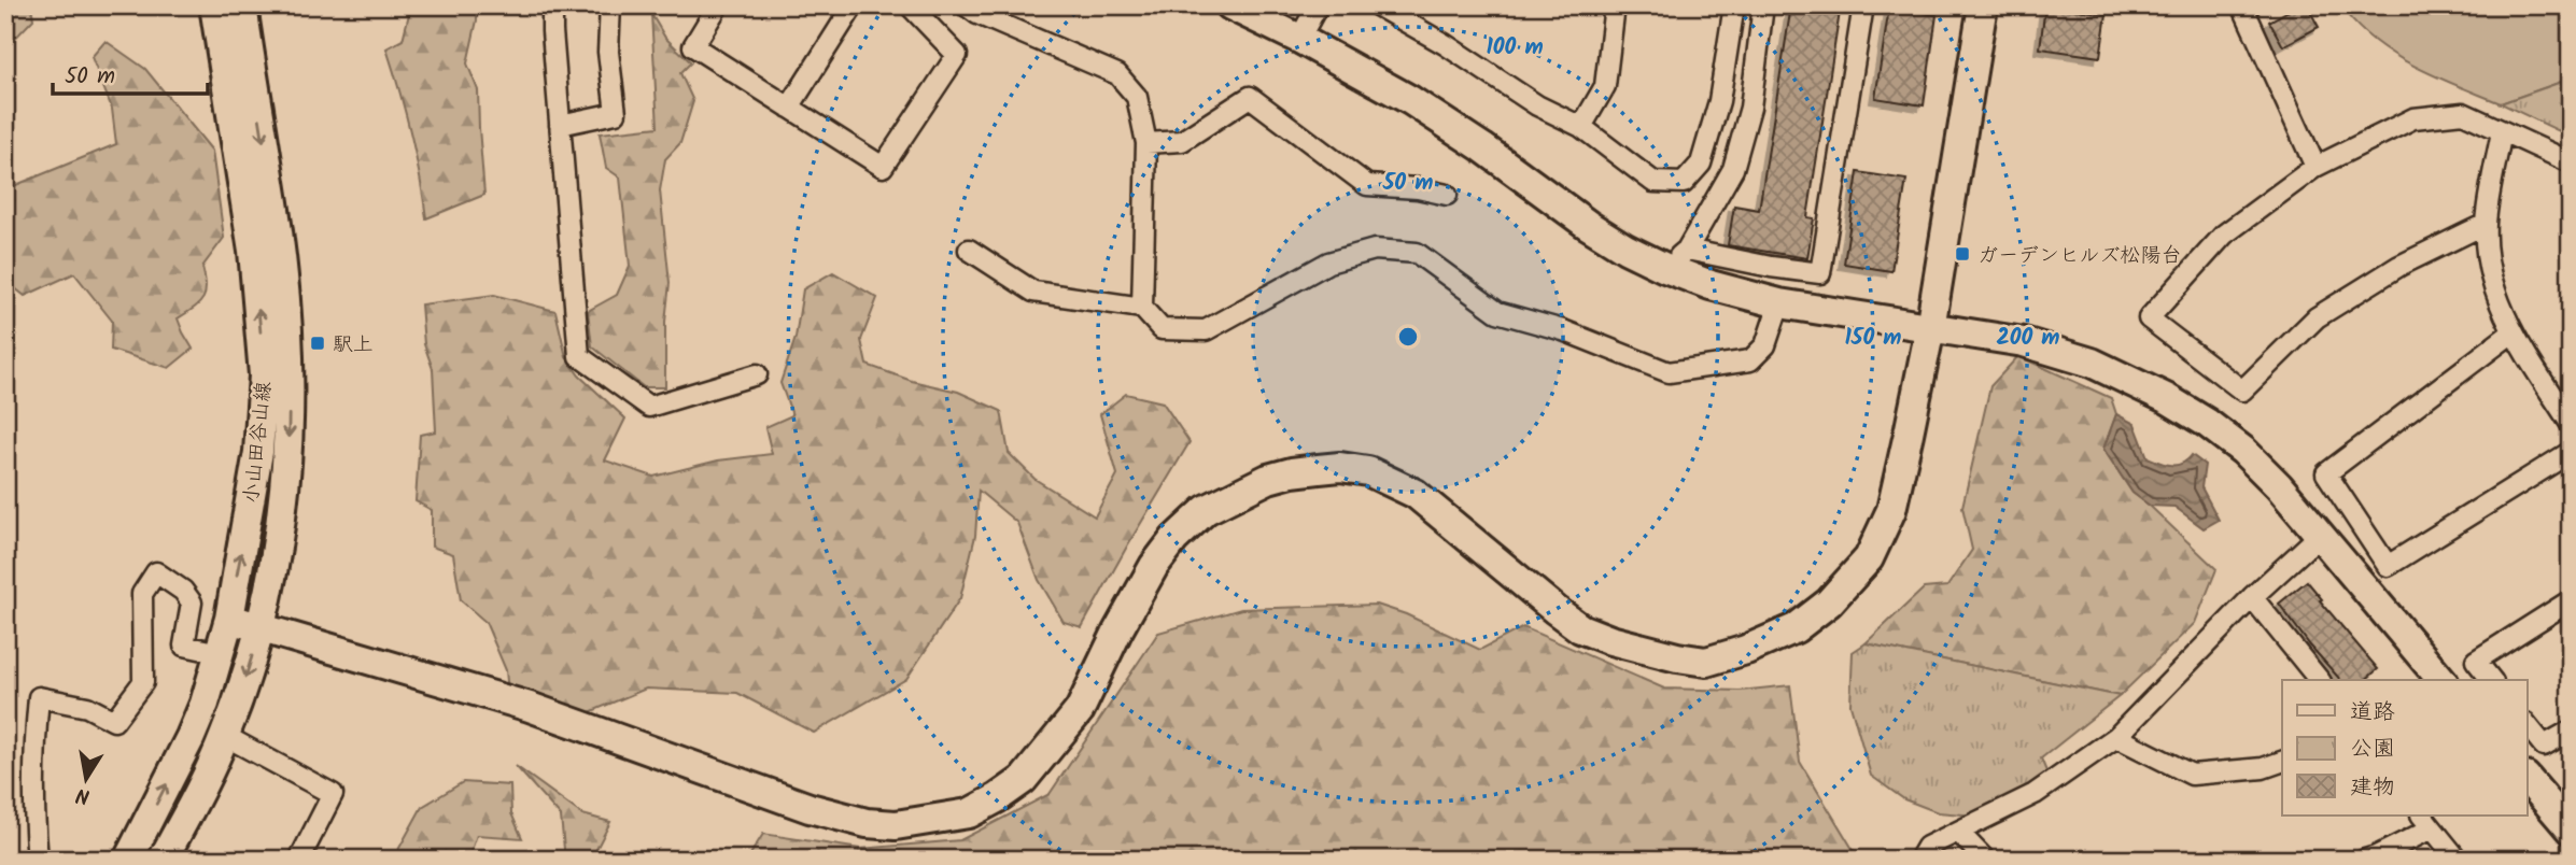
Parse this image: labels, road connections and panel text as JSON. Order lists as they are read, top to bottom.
{
  "streets": {
    "street": ["小山田谷山線"]
  },
  "places": {
    "transit": ["ガーデンヒルズ松陽台", "駅上"]
  },
  "legend": ["道路", "公園", "建物"],
  "scale_bar": "50 m",
  "north": "bottom",
  "rings": [
    "100 m",
    "50 m",
    "150 m",
    "200 m"
  ]
}
